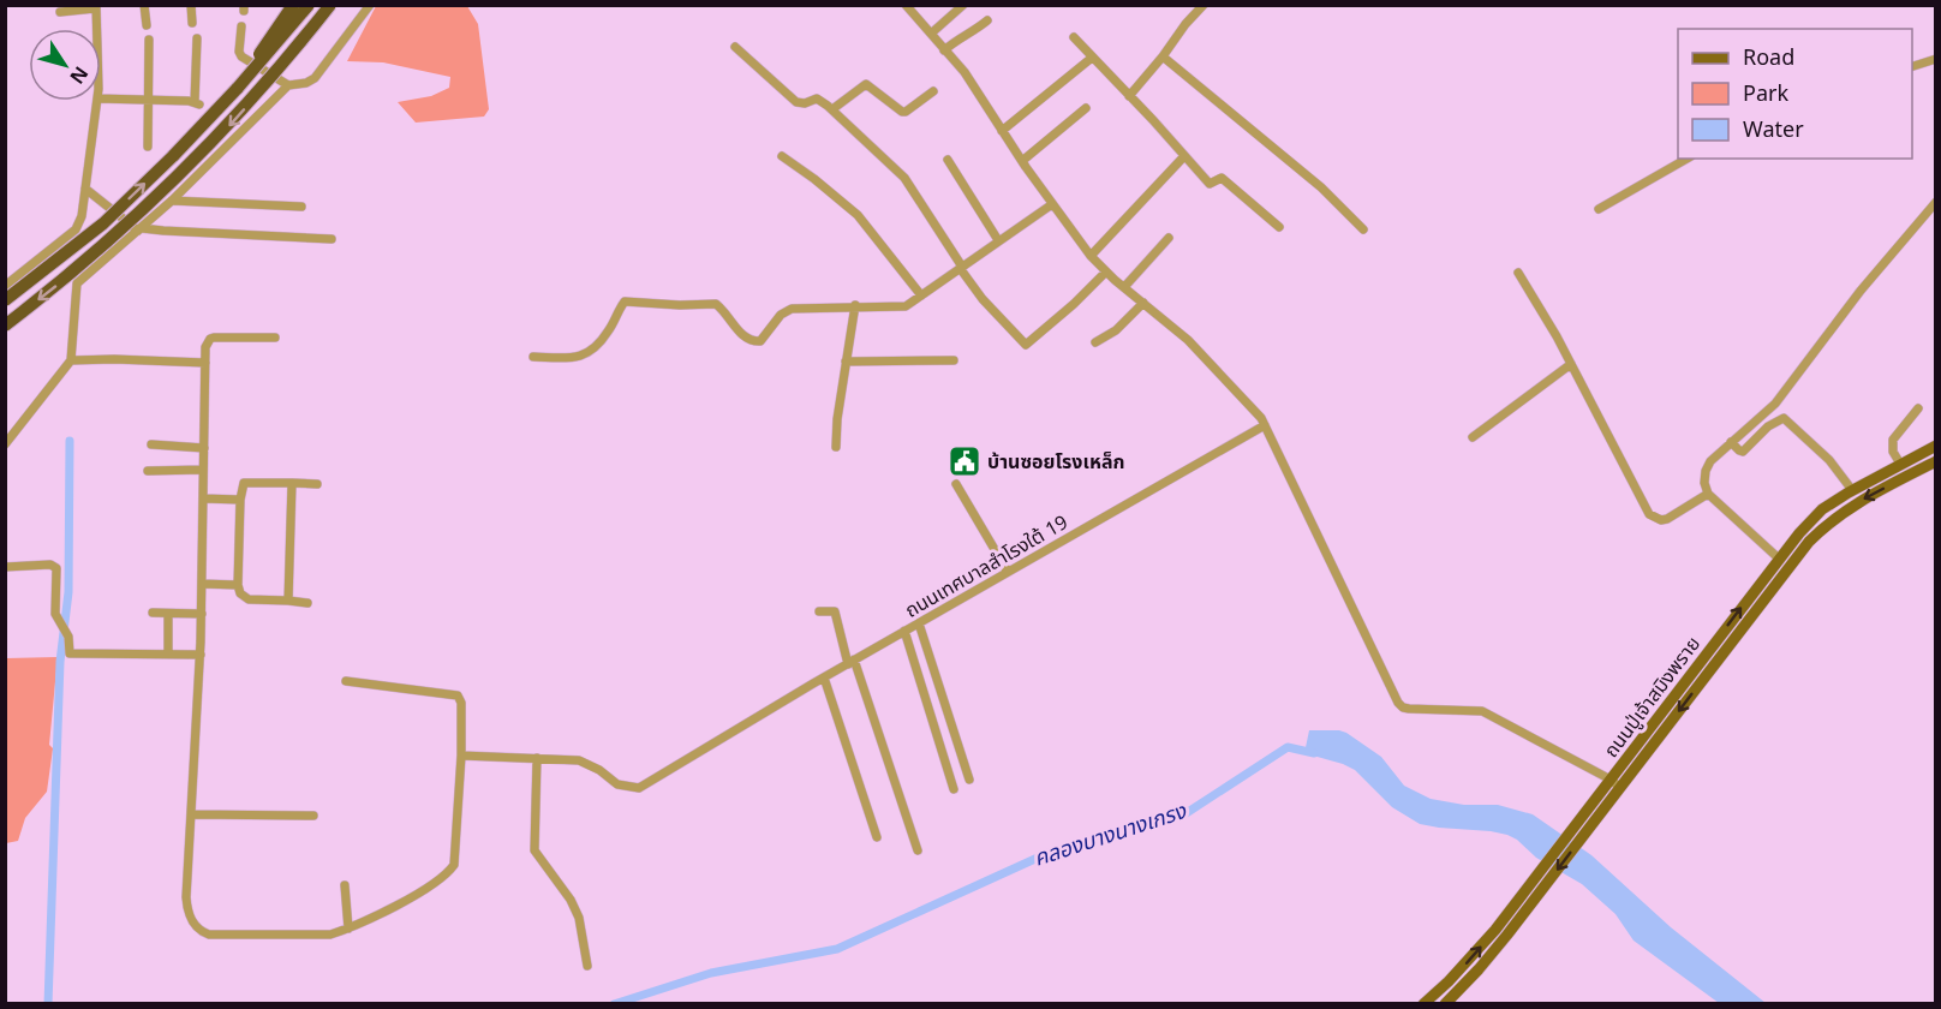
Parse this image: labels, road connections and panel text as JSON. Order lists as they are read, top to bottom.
{
  "streets": {
    "main road": ["ถนนปู่เจ้าสมิงพราย"],
    "street": ["ถนนเทศบาลสำโรงใต้ 19"]
  },
  "water": ["คลองบางนางเกรง"],
  "places": {
    "public building": ["บ้านซอยโรงเหล็ก"]
  },
  "legend": ["Road", "Park", "Water"],
  "north": "bottom right"
}
